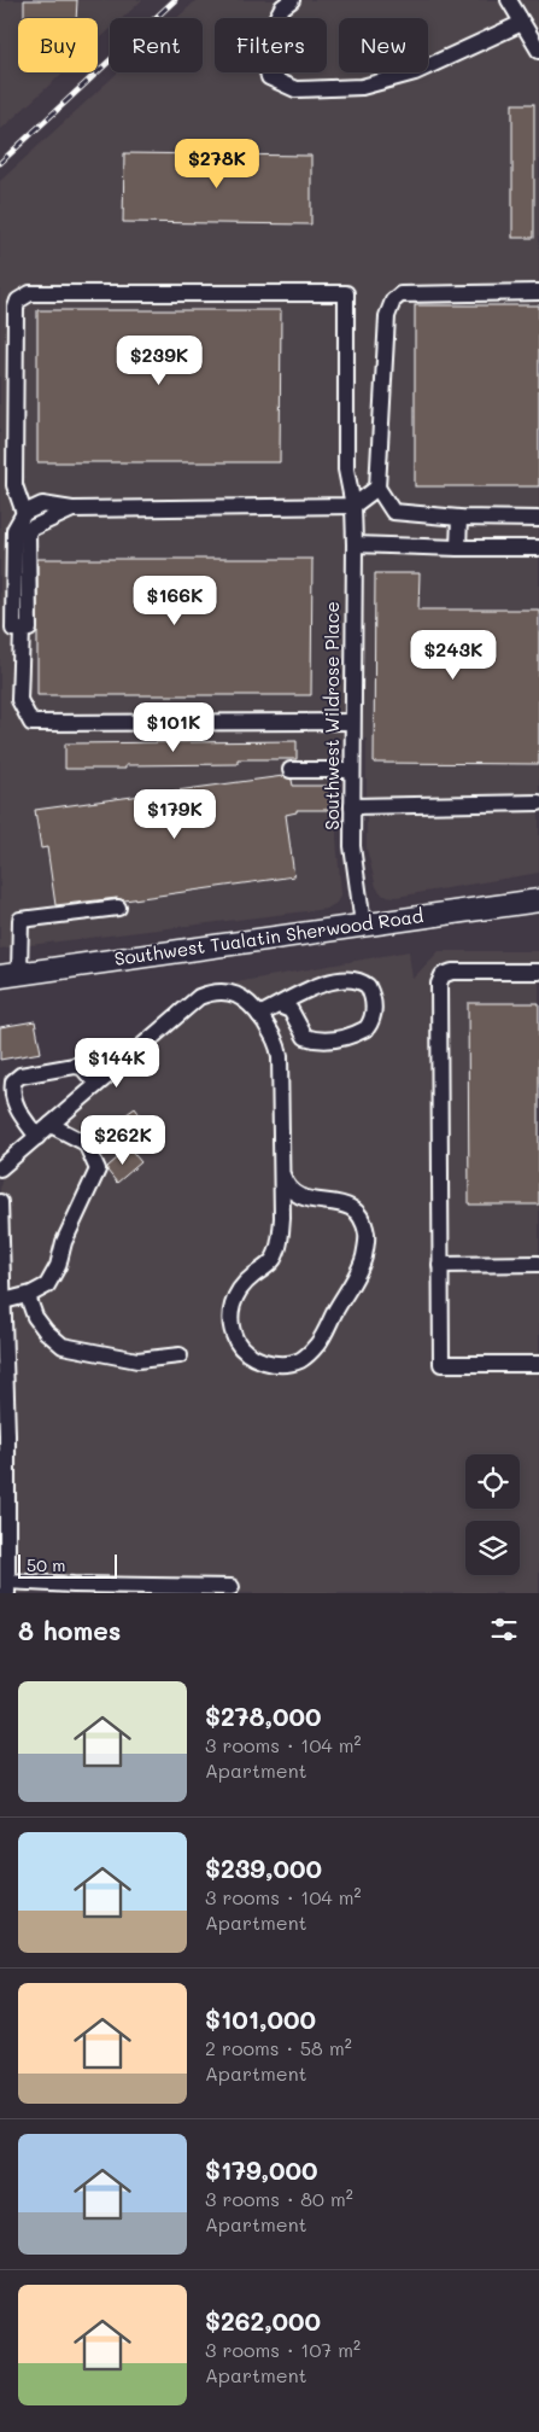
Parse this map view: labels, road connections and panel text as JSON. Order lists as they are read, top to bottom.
{
  "streets": {
    "highway": ["Southwest Tualatin Sherwood Road"],
    "street": ["Southwest Wildrose Place"]
  },
  "crossings": [
    ["Southwest Wildrose Place", "Southwest Tualatin Sherwood Road"]
  ],
  "scale_bar": "50 m",
  "page": {
    "chip": [
      "Buy",
      "Rent",
      "Filters",
      "New"
    ],
    "price": [
      "$278K",
      "$239K",
      "$166K",
      "$243K",
      "$101K",
      "$179K",
      "$144K",
      "$262K"
    ],
    "scale": "50 m",
    "heading": "8 homes",
    "list": [
      {
        "name": "$278,000",
        "note": "3 rooms · 104 m² · Apartment"
      },
      {
        "name": "$239,000",
        "note": "3 rooms · 104 m² · Apartment"
      },
      {
        "name": "$101,000",
        "note": "2 rooms · 58 m² · Apartment"
      },
      {
        "name": "$179,000",
        "note": "3 rooms · 80 m² · Apartment"
      },
      {
        "name": "$262,000",
        "note": "3 rooms · 107 m² · Apartment"
      }
    ]
  }
}
